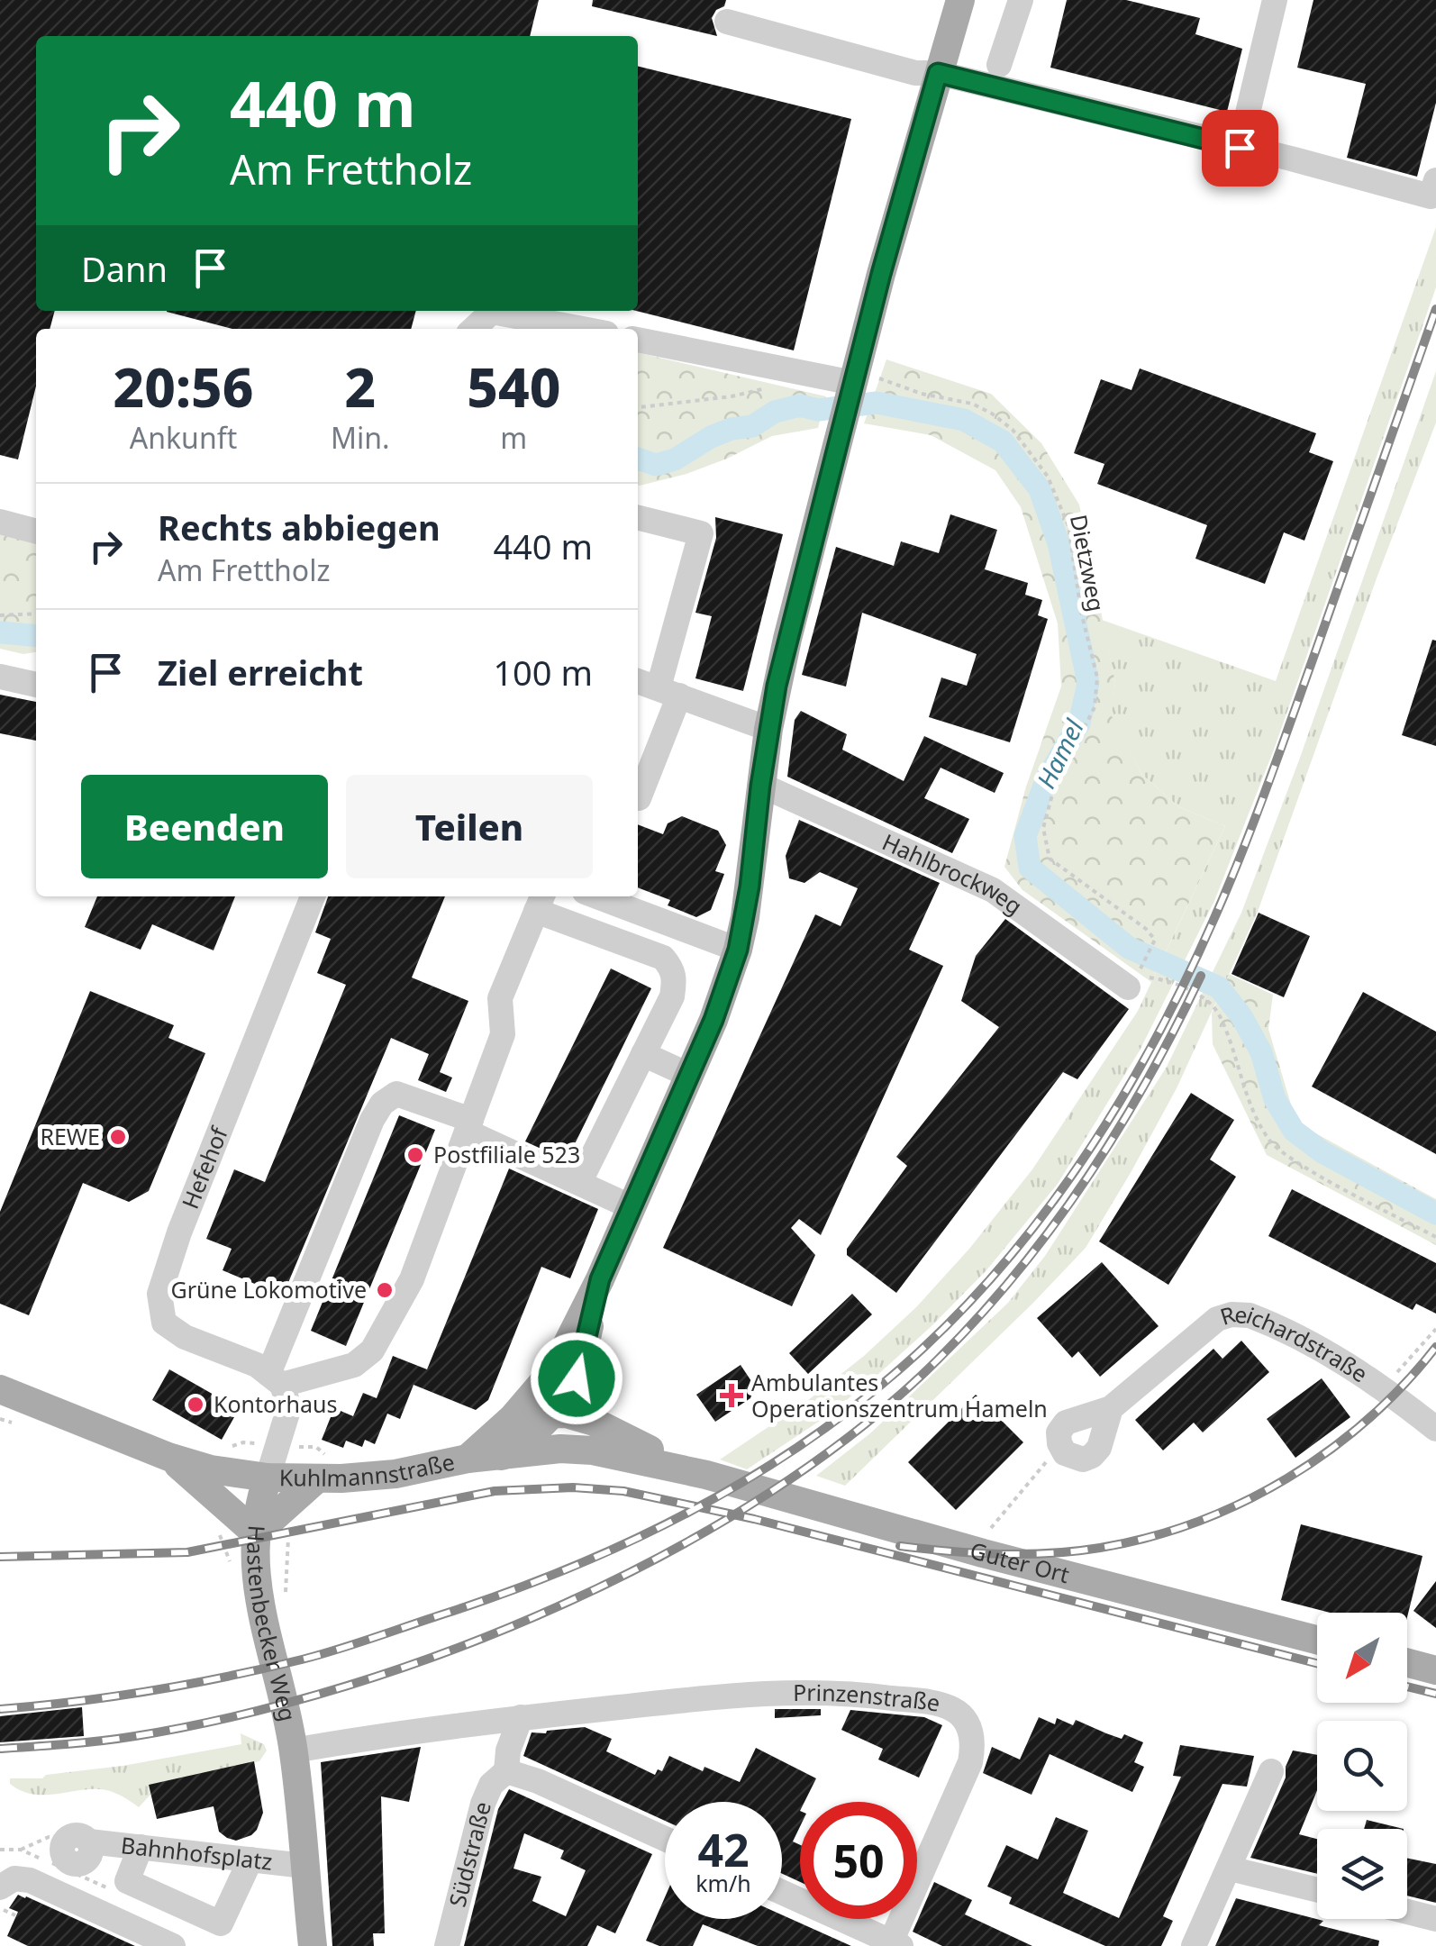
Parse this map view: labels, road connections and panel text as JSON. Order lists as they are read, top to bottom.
{
  "streets": {
    "main road": ["Kuhlmannstraße", "Guter Ort", "Hastenbecker Weg"],
    "street": [
      "Hahlbrockweg",
      "Hefehof",
      "Reichardstraße",
      "Prinzenstraße",
      "Bahnhofsplatz",
      "Südstraße"
    ],
    "path": ["Dietzweg"]
  },
  "crossings": [
    ["Dietzweg", "Hahlbrockweg"],
    ["Dietzweg", "Kuhlmannstraße"],
    ["Hahlbrockweg", "Kuhlmannstraße"],
    ["Kuhlmannstraße", "Guter Ort"],
    ["Kuhlmannstraße", "Hastenbecker Weg"],
    ["Hastenbecker Weg", "Prinzenstraße"],
    ["Hastenbecker Weg", "Bahnhofsplatz"]
  ],
  "water": ["Hamel"],
  "places": {
    "other": [
      "REWE",
      "Postfiliale 523",
      "Grüne Lokomotive",
      "Kontorhaus"
    ],
    "health": ["Ambulantes Operationszentrum Hameln"]
  },
  "north": "bottom left",
  "page": {
    "turn": ["440 m", "Am Frettholz"],
    "then": "Dann",
    "eta": [
      "20:56",
      "Ankunft",
      "2",
      "Min.",
      "540",
      "m"
    ],
    "list": [
      {
        "name": "Rechts abbiegen",
        "note": "Am Frettholz",
        "value": "440 m"
      },
      {
        "name": "Ziel erreicht",
        "value": "100 m"
      }
    ],
    "buttons": ["Beenden", "Teilen"],
    "speed": "42 km/h",
    "limit": "50"
  }
}
